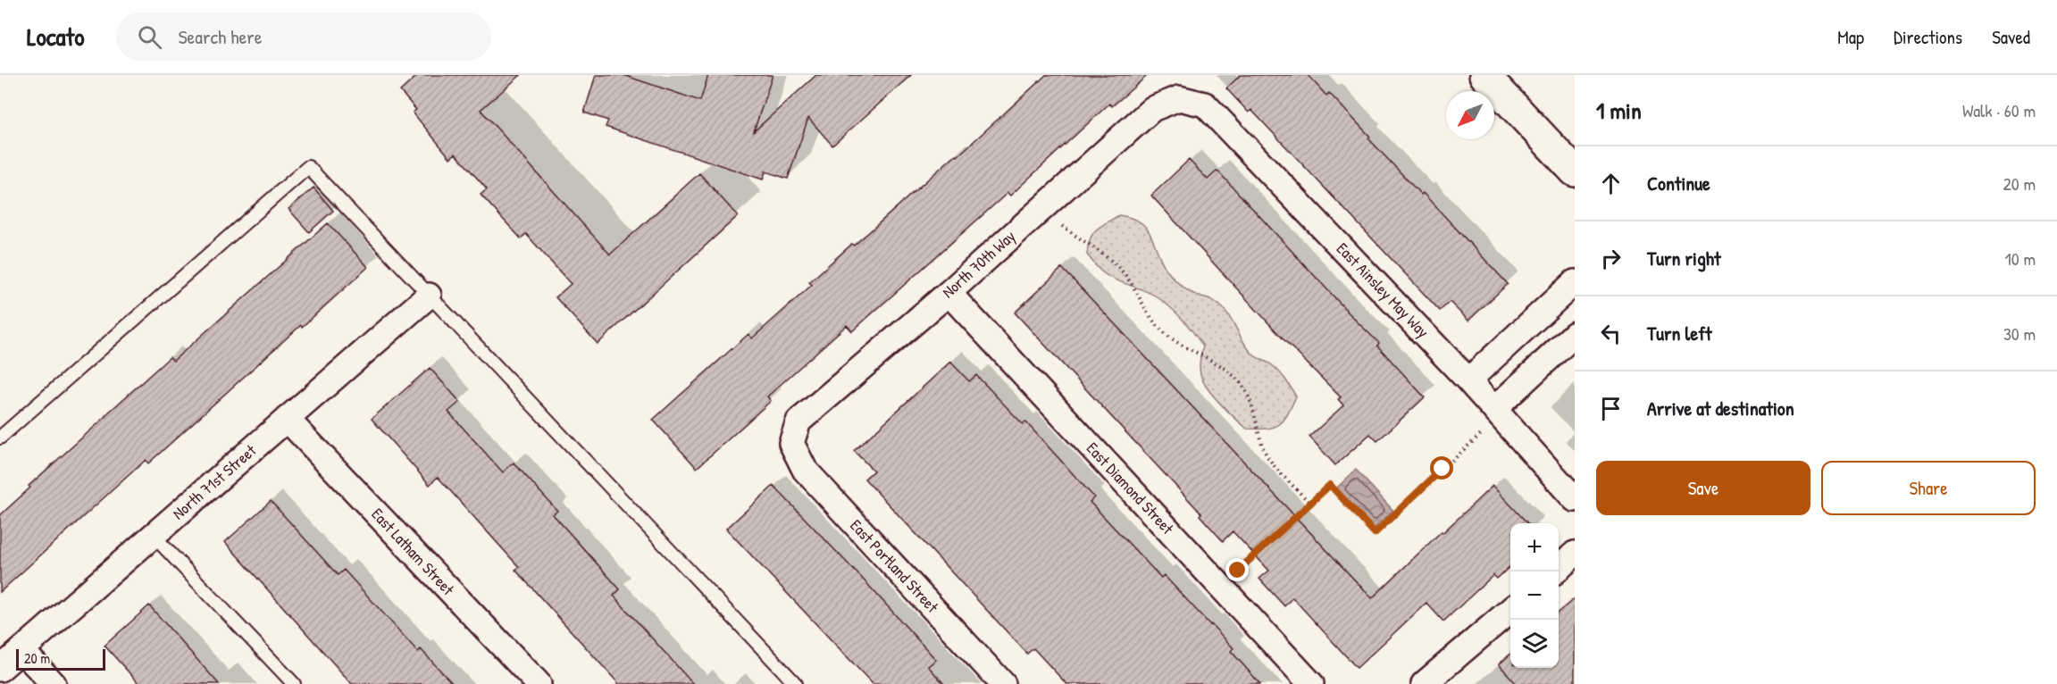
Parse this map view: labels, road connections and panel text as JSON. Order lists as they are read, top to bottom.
{
  "streets": {
    "street": [
      "North 70th Way",
      "East Ainsley May Way",
      "North 71st Street",
      "East Diamond Street",
      "East Latham Street",
      "East Portland Street"
    ]
  },
  "crossings": [
    ["North 70th Way", "East Ainsley May Way"],
    ["North 70th Way", "East Diamond Street"],
    ["North 70th Way", "East Portland Street"],
    ["North 71st Street", "East Latham Street"]
  ],
  "scale_bar": "20 m",
  "north": "bottom left",
  "page": {
    "header": "Locato",
    "search": "Search here",
    "nav": ["Map", "Directions", "Saved"],
    "heading": ["1 min", "Walk · 60 m"],
    "list": [
      ["Continue", "20 m"],
      ["Turn right", "10 m"],
      ["Turn left", "30 m"],
      "Arrive at destination"
    ],
    "buttons": ["Save", "Share"],
    "map_buttons": ["+", "−"],
    "scale": "20 m"
  }
}
